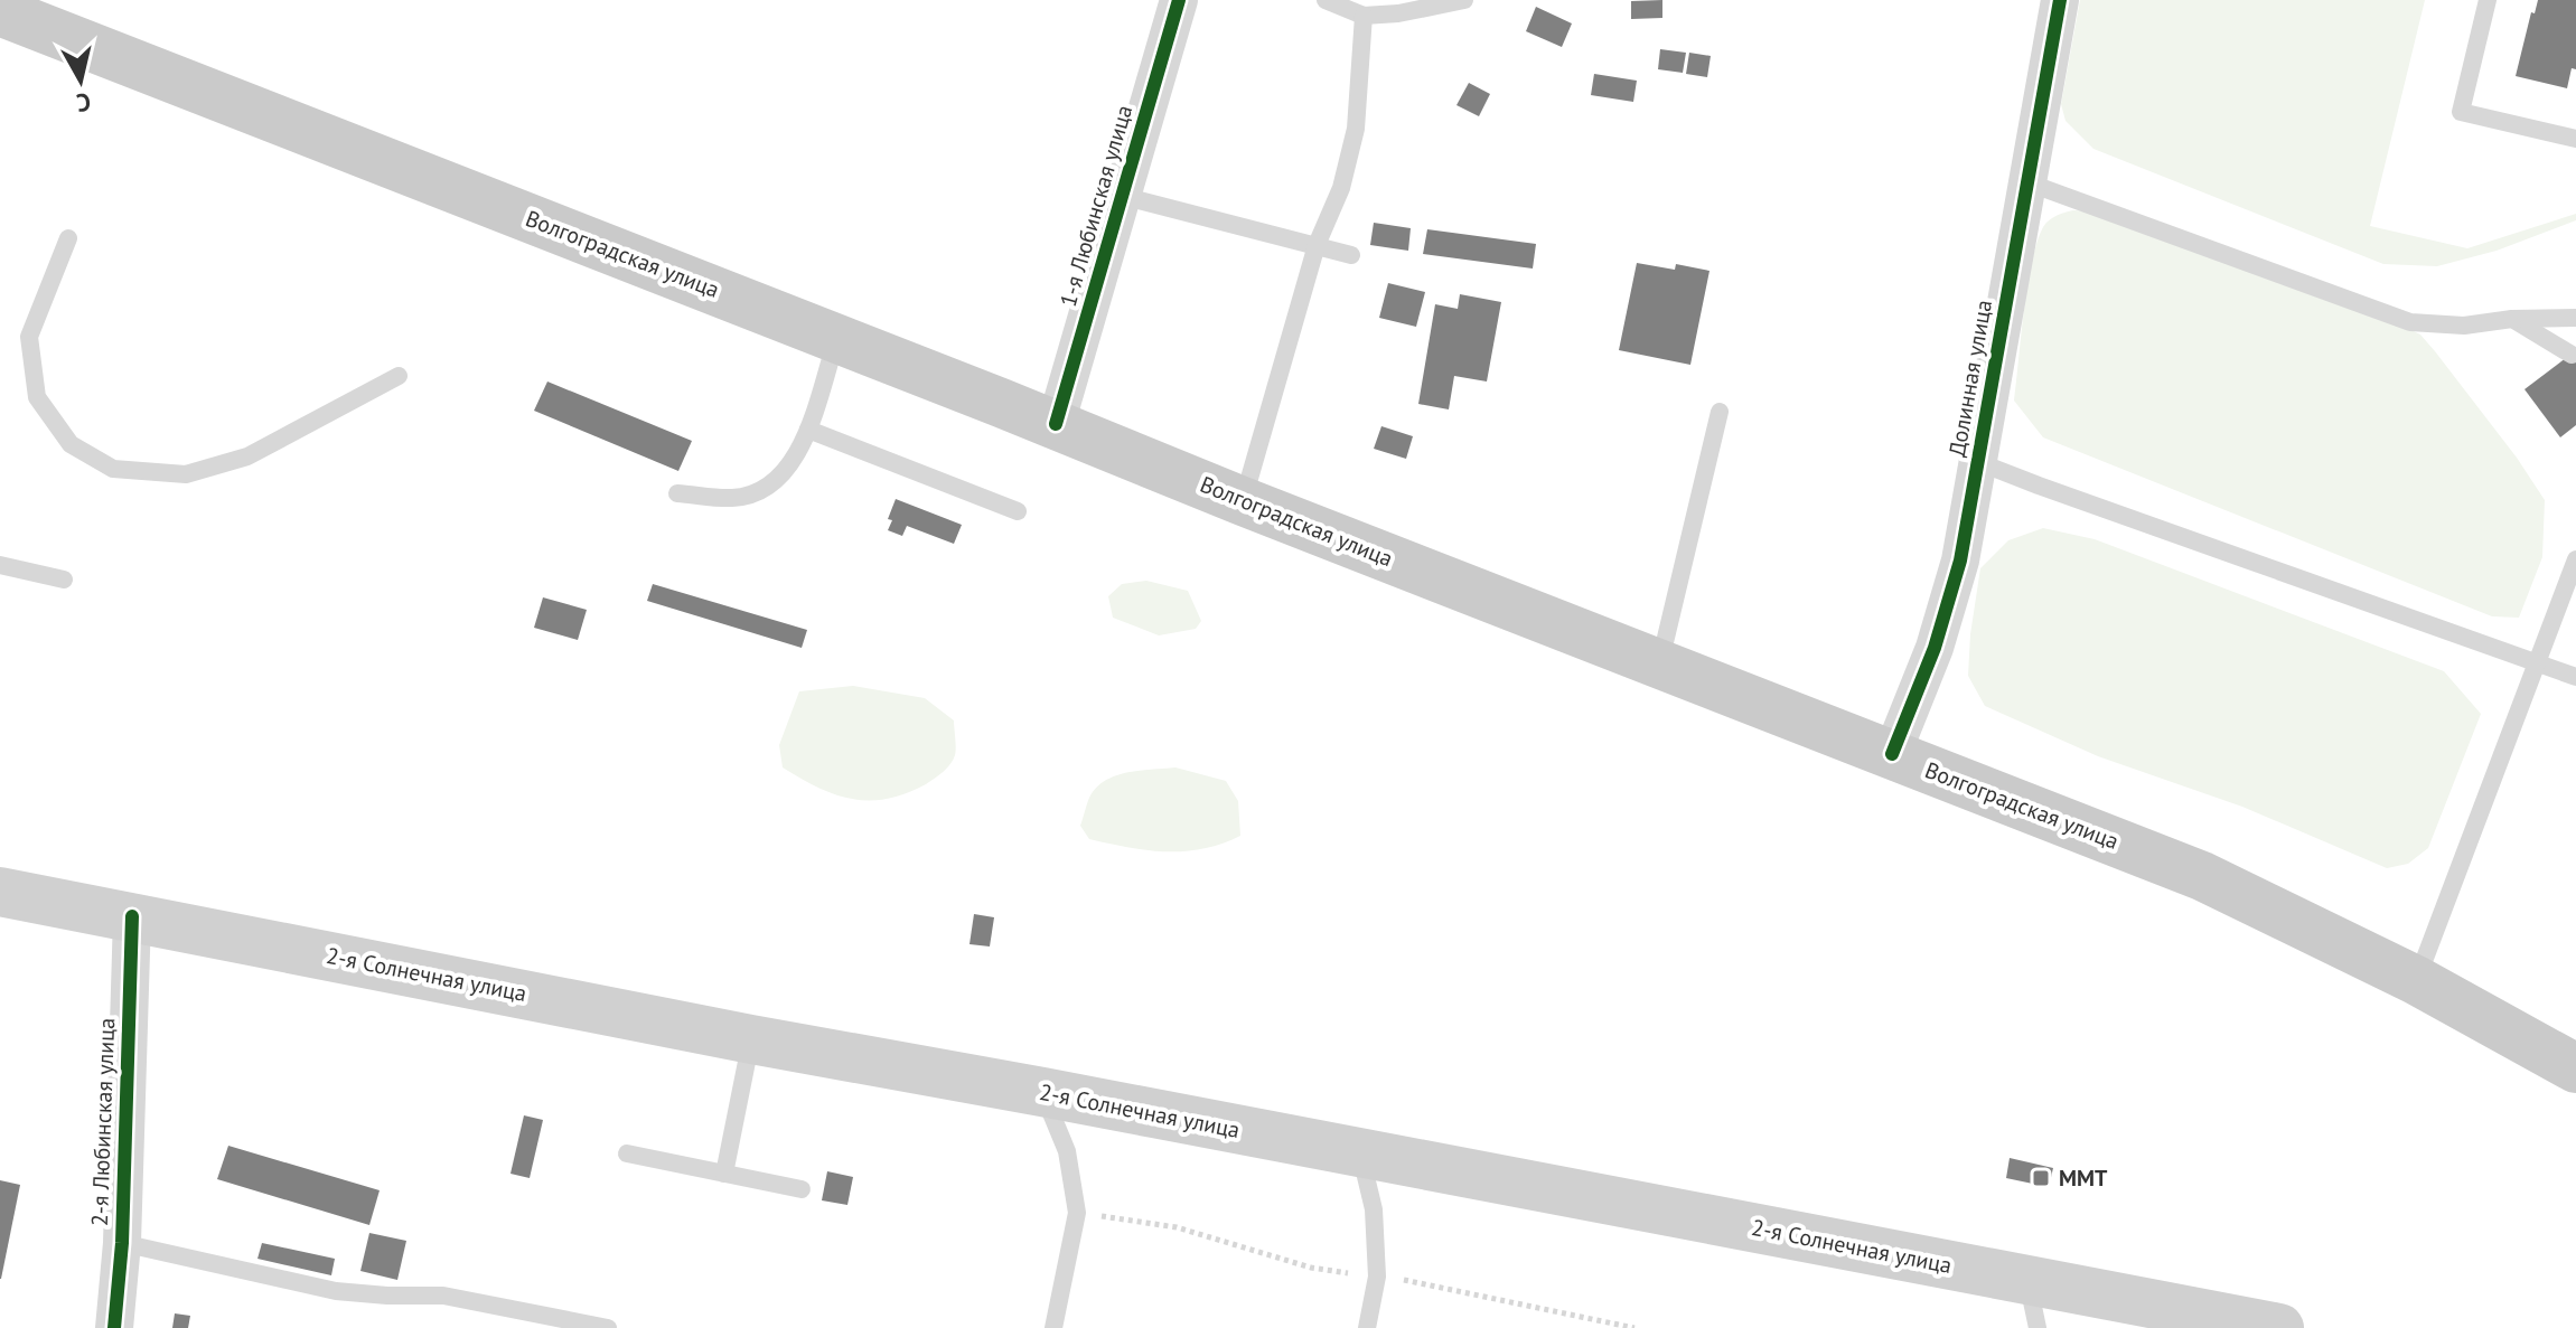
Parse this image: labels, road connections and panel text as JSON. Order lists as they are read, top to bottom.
{
  "streets": {
    "main road": ["Волгоградская улица", "2-я Солнечная улица"],
    "street": ["1-я Любинская улица", "Долинная улица", "2-я Любинская улица"]
  },
  "crossings": [
    ["1-я Любинская улица", "Волгоградская улица"],
    ["Волгоградская улица", "Долинная улица"],
    ["2-я Солнечная улица", "2-я Любинская улица"]
  ],
  "places": {
    "transit": ["ММТ"]
  },
  "north": "bottom"
}
